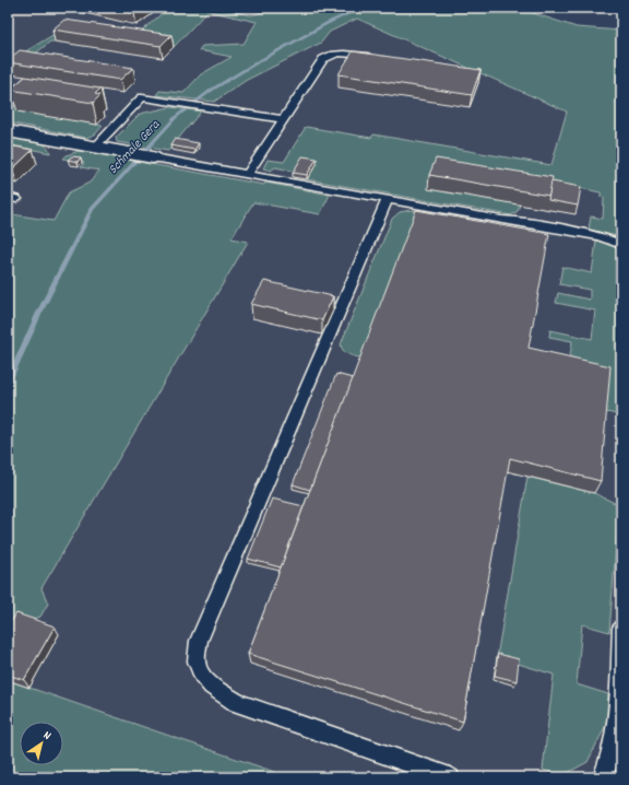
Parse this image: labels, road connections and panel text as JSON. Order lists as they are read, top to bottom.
{
  "water": ["Schmale Gera"],
  "north": "top right"
}
